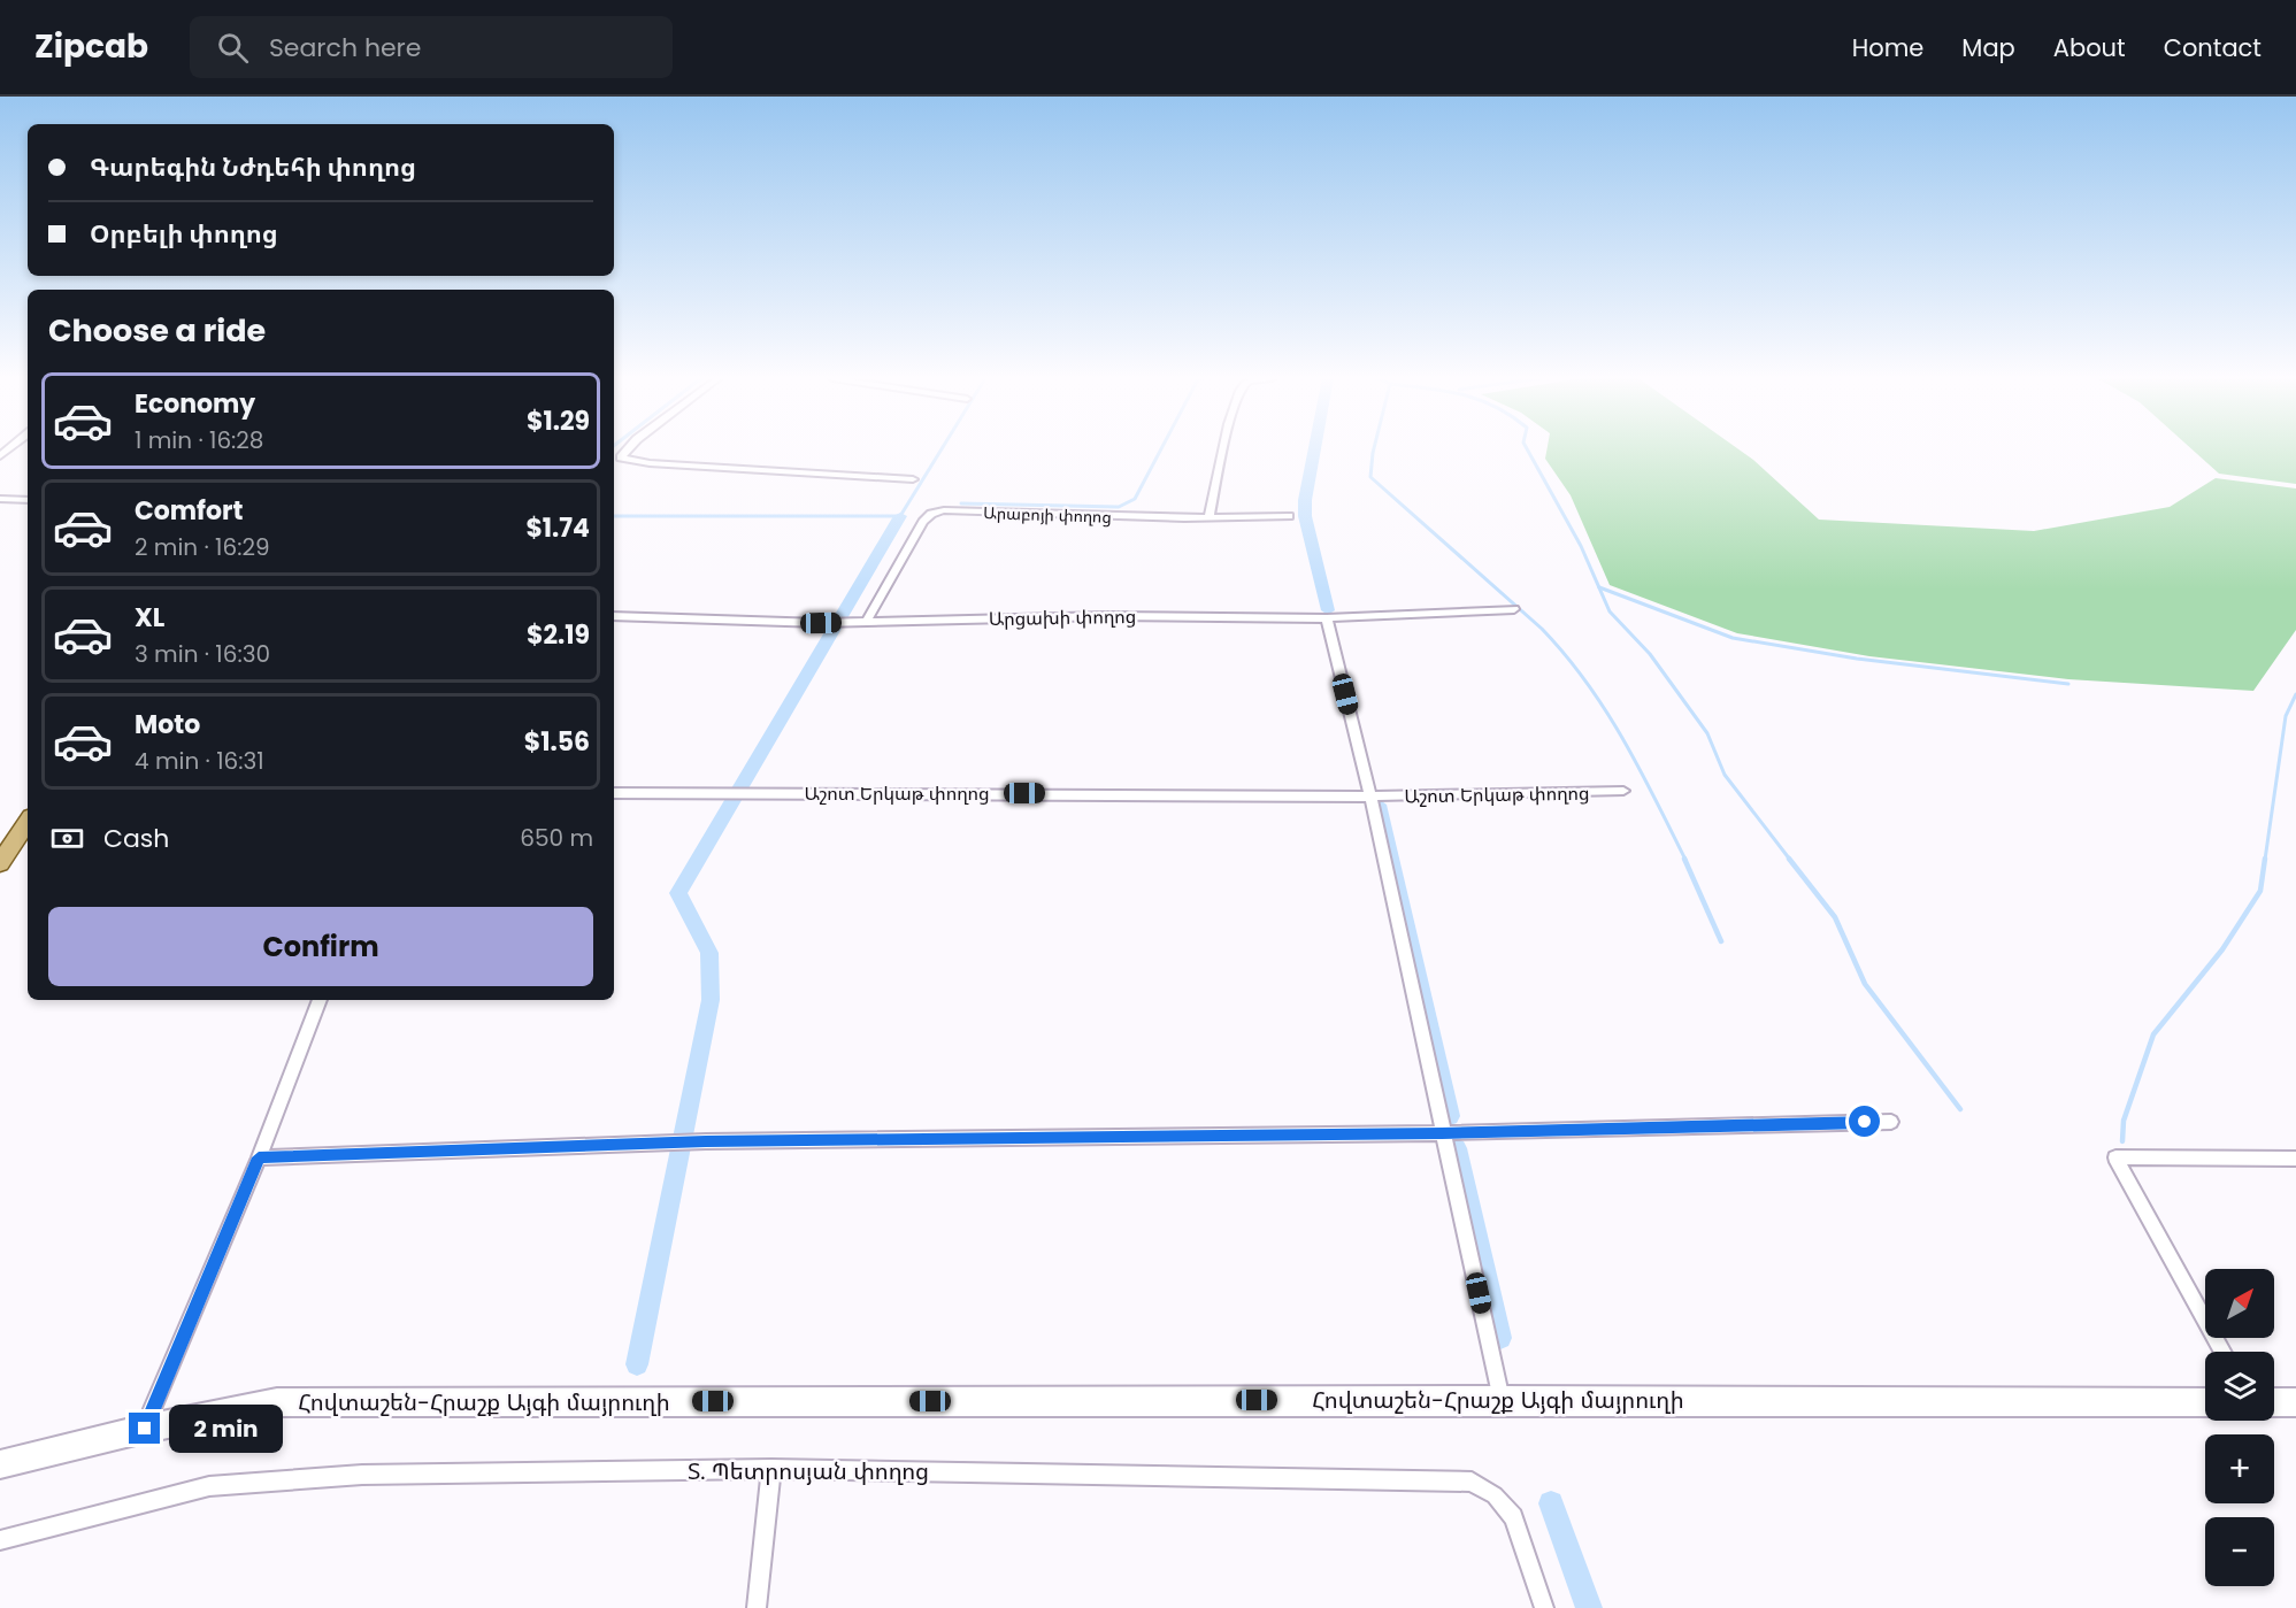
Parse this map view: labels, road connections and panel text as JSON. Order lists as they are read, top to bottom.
{
  "streets": {
    "street": [
      "Արաբոյի փողոց",
      "Արցախի փողոց",
      "Աշոտ Երկաթ փողոց",
      "Հովտաշեն-Հրաշք Այգի մայրուղի",
      "Տ. Պետրոսյան փողոց"
    ]
  },
  "crossings": [
    ["Արաբոյի փողոց", "Արցախի փողոց"]
  ],
  "north": "top right",
  "page": {
    "header": "Zipcab",
    "search": "Search here",
    "nav": [
      "Home",
      "Map",
      "About",
      "Contact"
    ],
    "banner": ["Գարեգին Նժդեհի փողոց", "Օրբելի փողոց"],
    "heading": "Choose a ride",
    "list": [
      {
        "name": "Economy",
        "note": "1 min · 16:28",
        "value": "$1.29"
      },
      {
        "name": "Comfort",
        "note": "2 min · 16:29",
        "value": "$1.74"
      },
      {
        "name": "XL",
        "note": "3 min · 16:30",
        "value": "$2.19"
      },
      {
        "name": "Moto",
        "note": "4 min · 16:31",
        "value": "$1.56"
      }
    ],
    "pay": ["Cash", "650 m"],
    "buttons": "Confirm",
    "map_buttons": ["+", "−"],
    "bubble": "2 min"
  }
}
